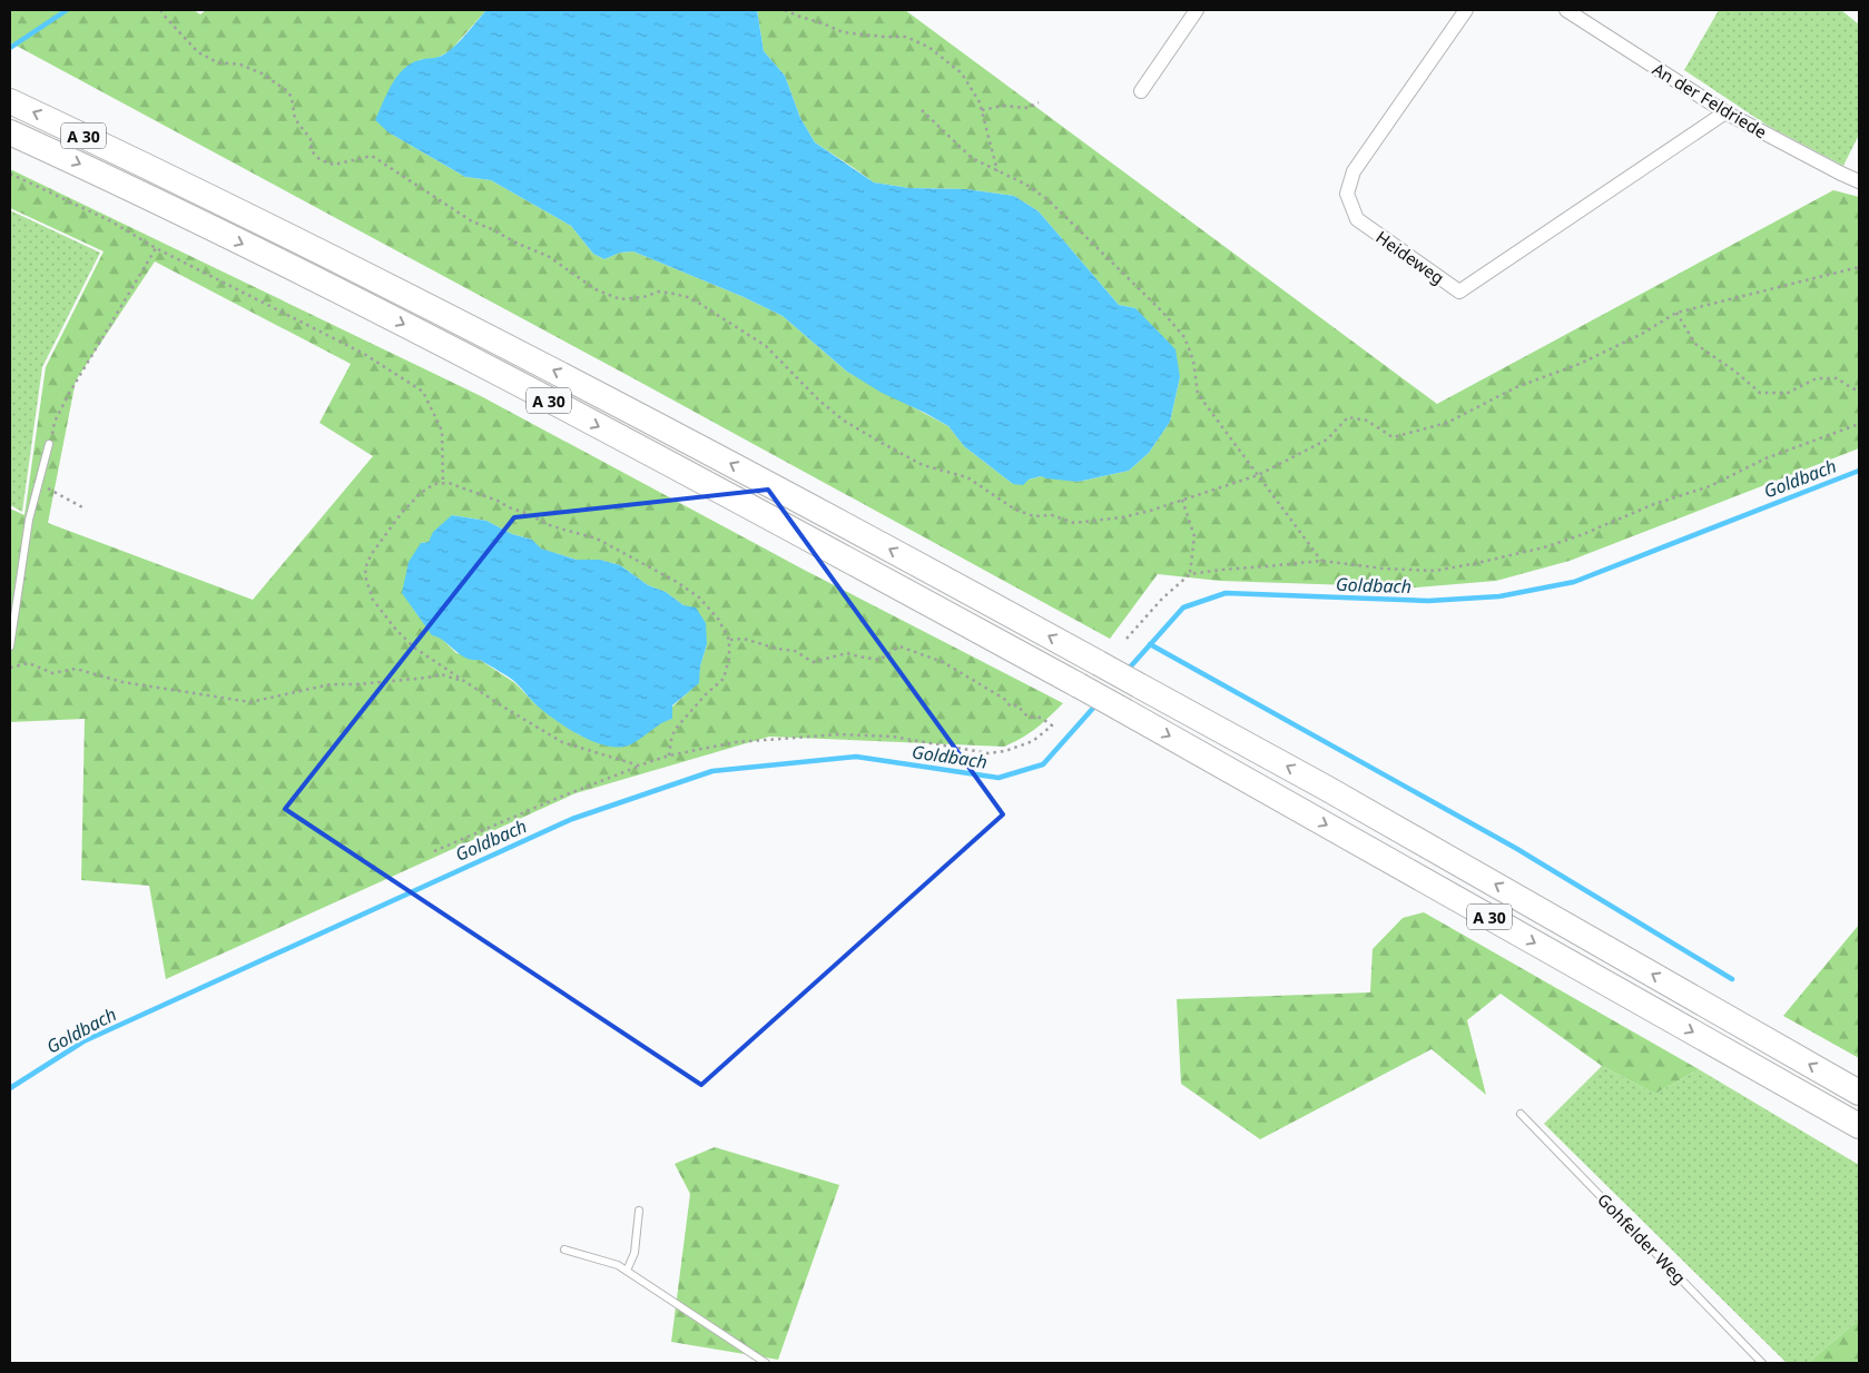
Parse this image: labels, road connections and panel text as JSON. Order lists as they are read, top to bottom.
{
  "streets": {
    "highway": ["A 30"],
    "street": ["An der Feldriede", "Heideweg"],
    "lane": ["Gohfelder Weg"]
  },
  "crossings": [
    ["An der Feldriede", "Heideweg"]
  ],
  "water": ["Goldbach"]
}
